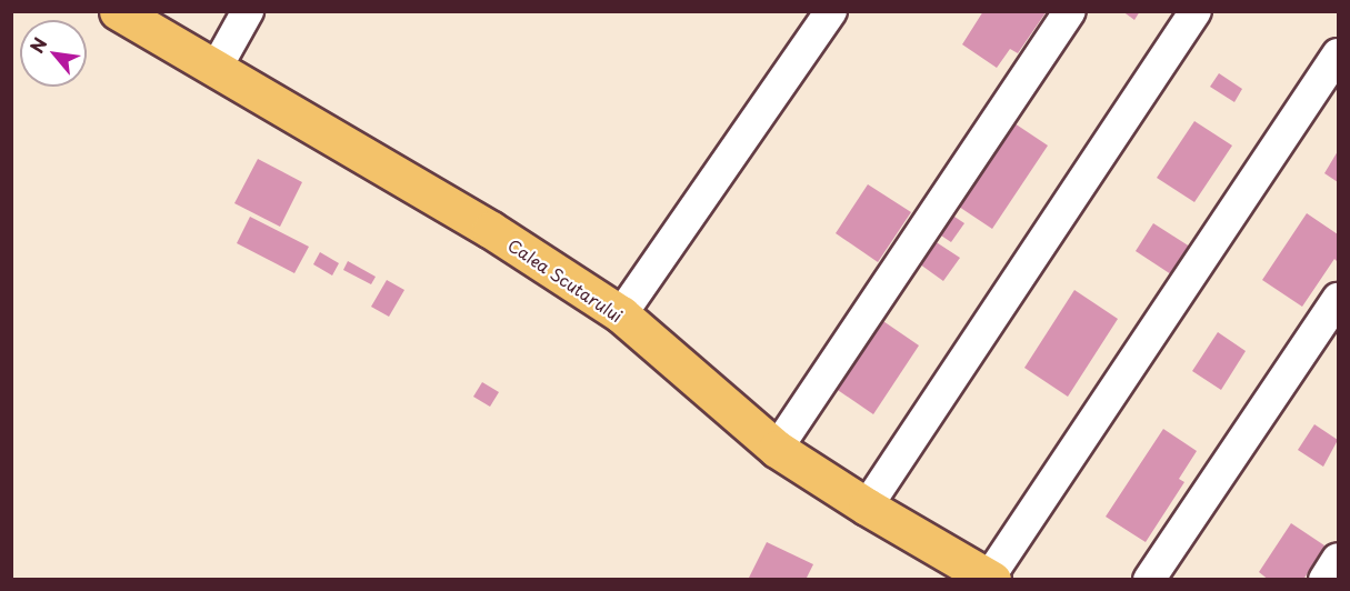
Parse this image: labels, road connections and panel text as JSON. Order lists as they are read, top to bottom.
{
  "streets": {
    "main road": ["Calea Scutarului"]
  },
  "north": "top left"
}
